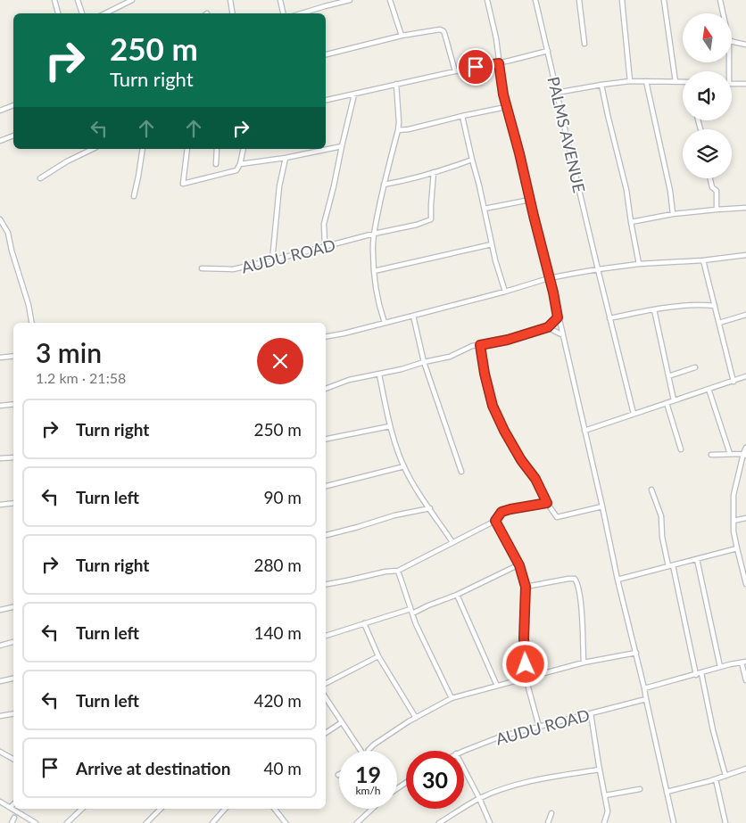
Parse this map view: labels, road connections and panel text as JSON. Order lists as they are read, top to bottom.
{
  "streets": {
    "street": ["PALMS AVENUE", "AUDU ROAD"]
  },
  "north": "top",
  "page": {
    "turn": ["250 m", "Turn right"],
    "heading": ["3 min", "1.2 km · 21:58"],
    "list": [
      {
        "name": "Turn right",
        "value": "250 m"
      },
      {
        "name": "Turn left",
        "value": "90 m"
      },
      {
        "name": "Turn right",
        "value": "280 m"
      },
      {
        "name": "Turn left",
        "value": "140 m"
      },
      {
        "name": "Turn left",
        "value": "420 m"
      },
      {
        "name": "Arrive at destination",
        "value": "40 m"
      }
    ],
    "speed": "19 km/h",
    "limit": "30"
  }
}
